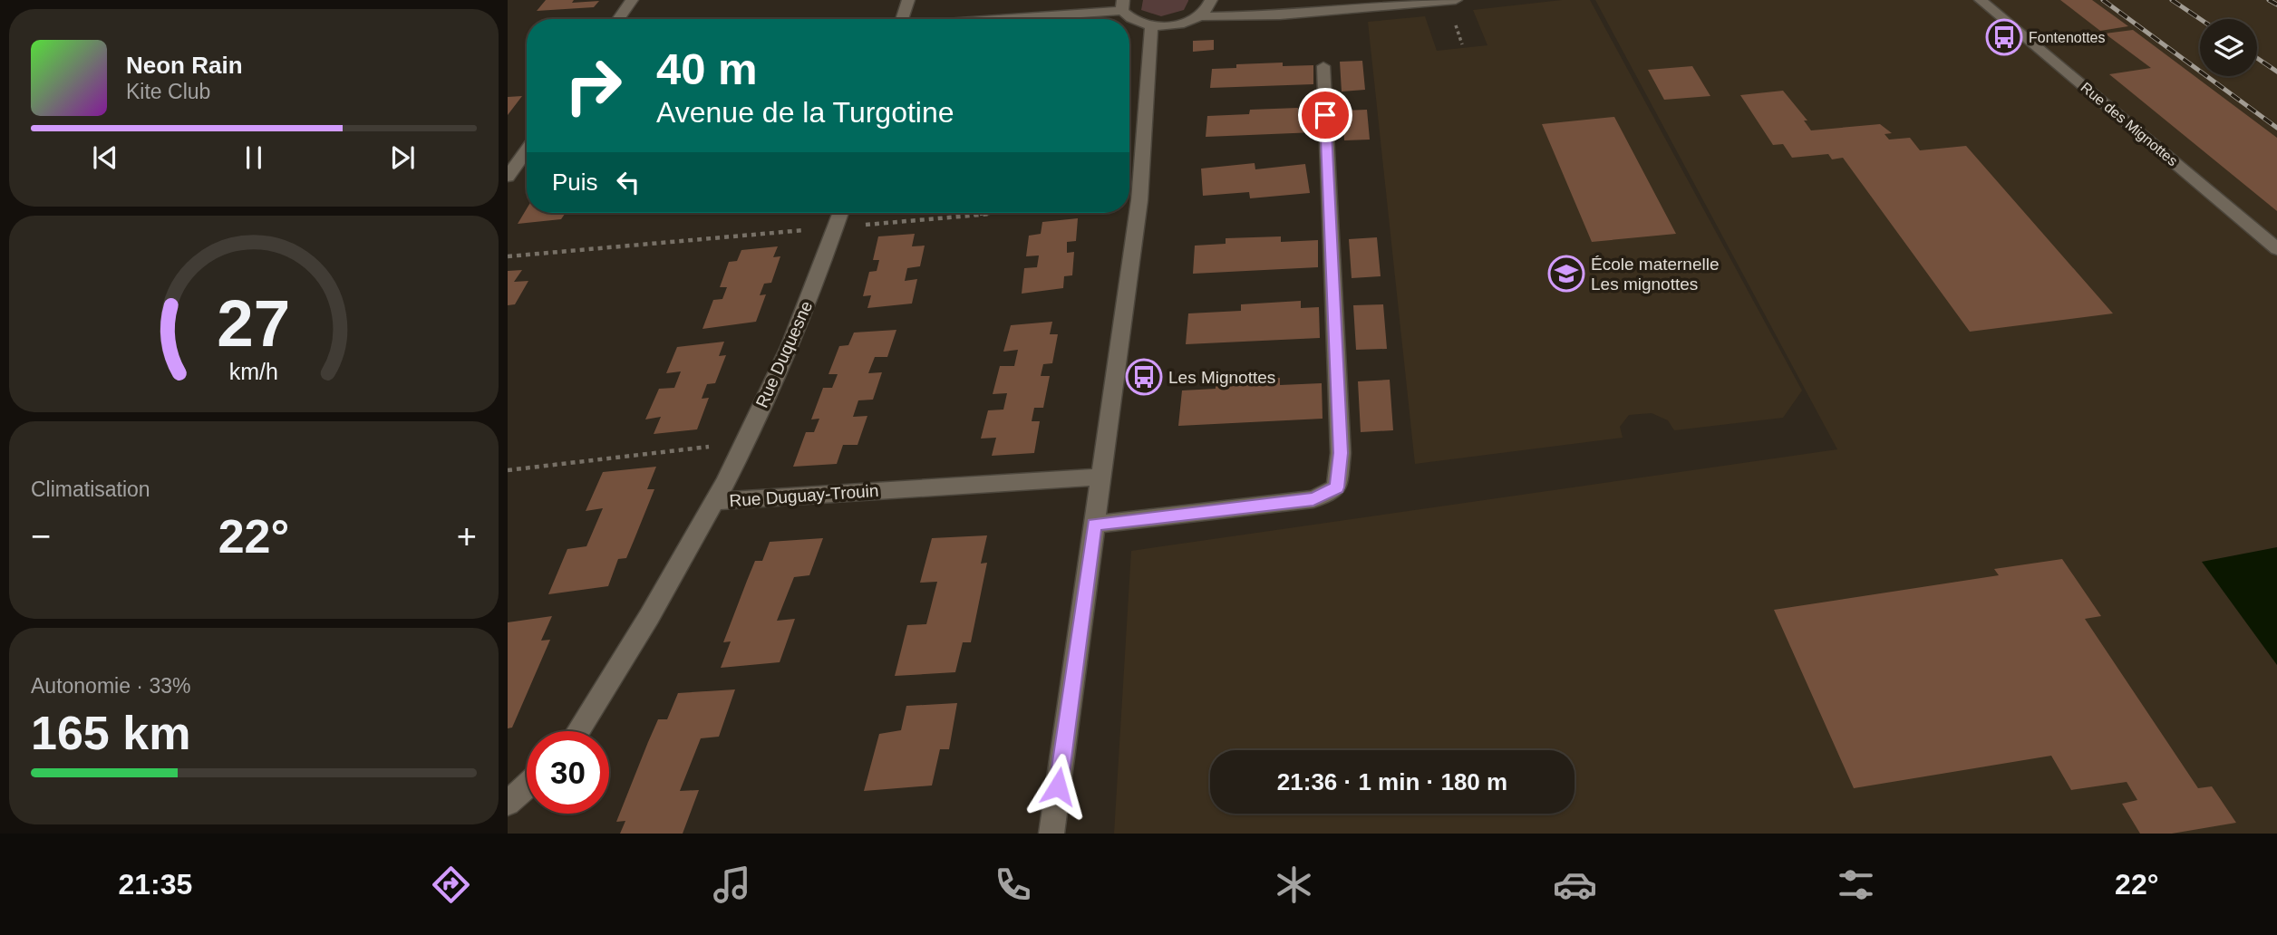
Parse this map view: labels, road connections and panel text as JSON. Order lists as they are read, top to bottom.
{
  "streets": {
    "street": ["Rue des Mignottes", "Rue Duquesne", "Rue Duguay-Trouin"]
  },
  "crossings": [
    ["Rue Duquesne", "Rue Duguay-Trouin"]
  ],
  "places": {
    "bus stop": ["Fontenottes", "Les Mignottes"],
    "school or university": ["École maternelle Les mignottes"]
  },
  "page": {
    "turn": ["40 m", "Avenue de la Turgotine"],
    "song": ["Neon Rain", "Kite Club"],
    "then": "Puis",
    "tile": [
      "Climatisation",
      ["Autonomie · 33%", "165 km"]
    ],
    "heat": ["−", "22°", "+"],
    "limit": "30",
    "trip": "21:36 · 1 min · 180 m",
    "tabs": ["21:35", "22°"],
    "gauge": ["27", "km/h"]
  }
}
